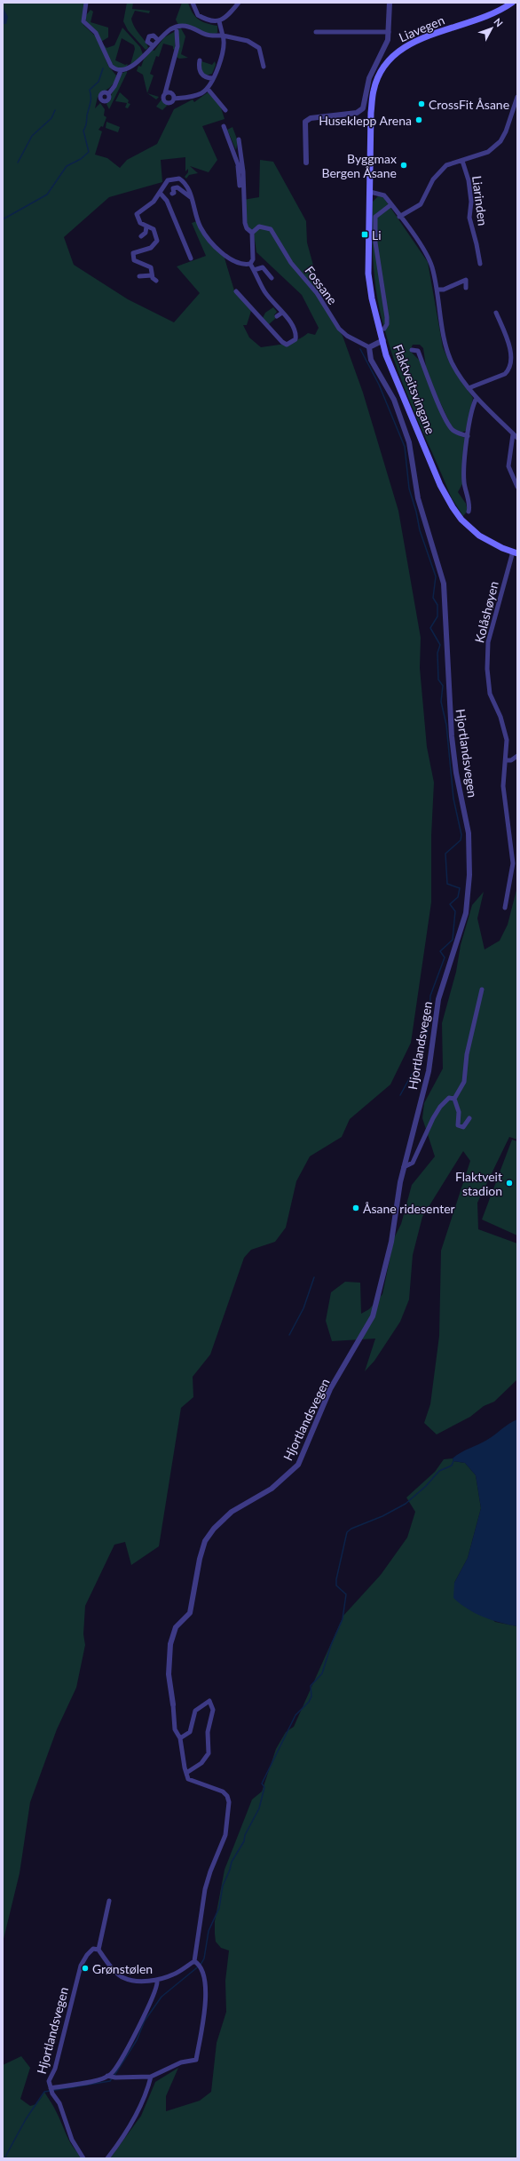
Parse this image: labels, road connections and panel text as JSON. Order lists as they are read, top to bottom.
{
  "streets": {
    "main road": ["Liavegen", "Flaktveitsvingane"],
    "street": [
      "Liarinden",
      "Fossane",
      "Kolåshøyen",
      "Hjortlandsvegen"
    ]
  },
  "crossings": [
    ["Liavegen", "Flaktveitsvingane"],
    ["Fossane", "Hjortlandsvegen"],
    ["Flaktveitsvingane", "Kolåshøyen"]
  ],
  "places": {
    "other": [
      "CrossFit Åsane",
      "Huseklepp Arena",
      "Byggmax Bergen Åsane",
      "Flaktveit stadion",
      "Åsane ridesenter",
      "Grønstølen"
    ],
    "transit": ["Li"]
  },
  "north": "top right"
}
